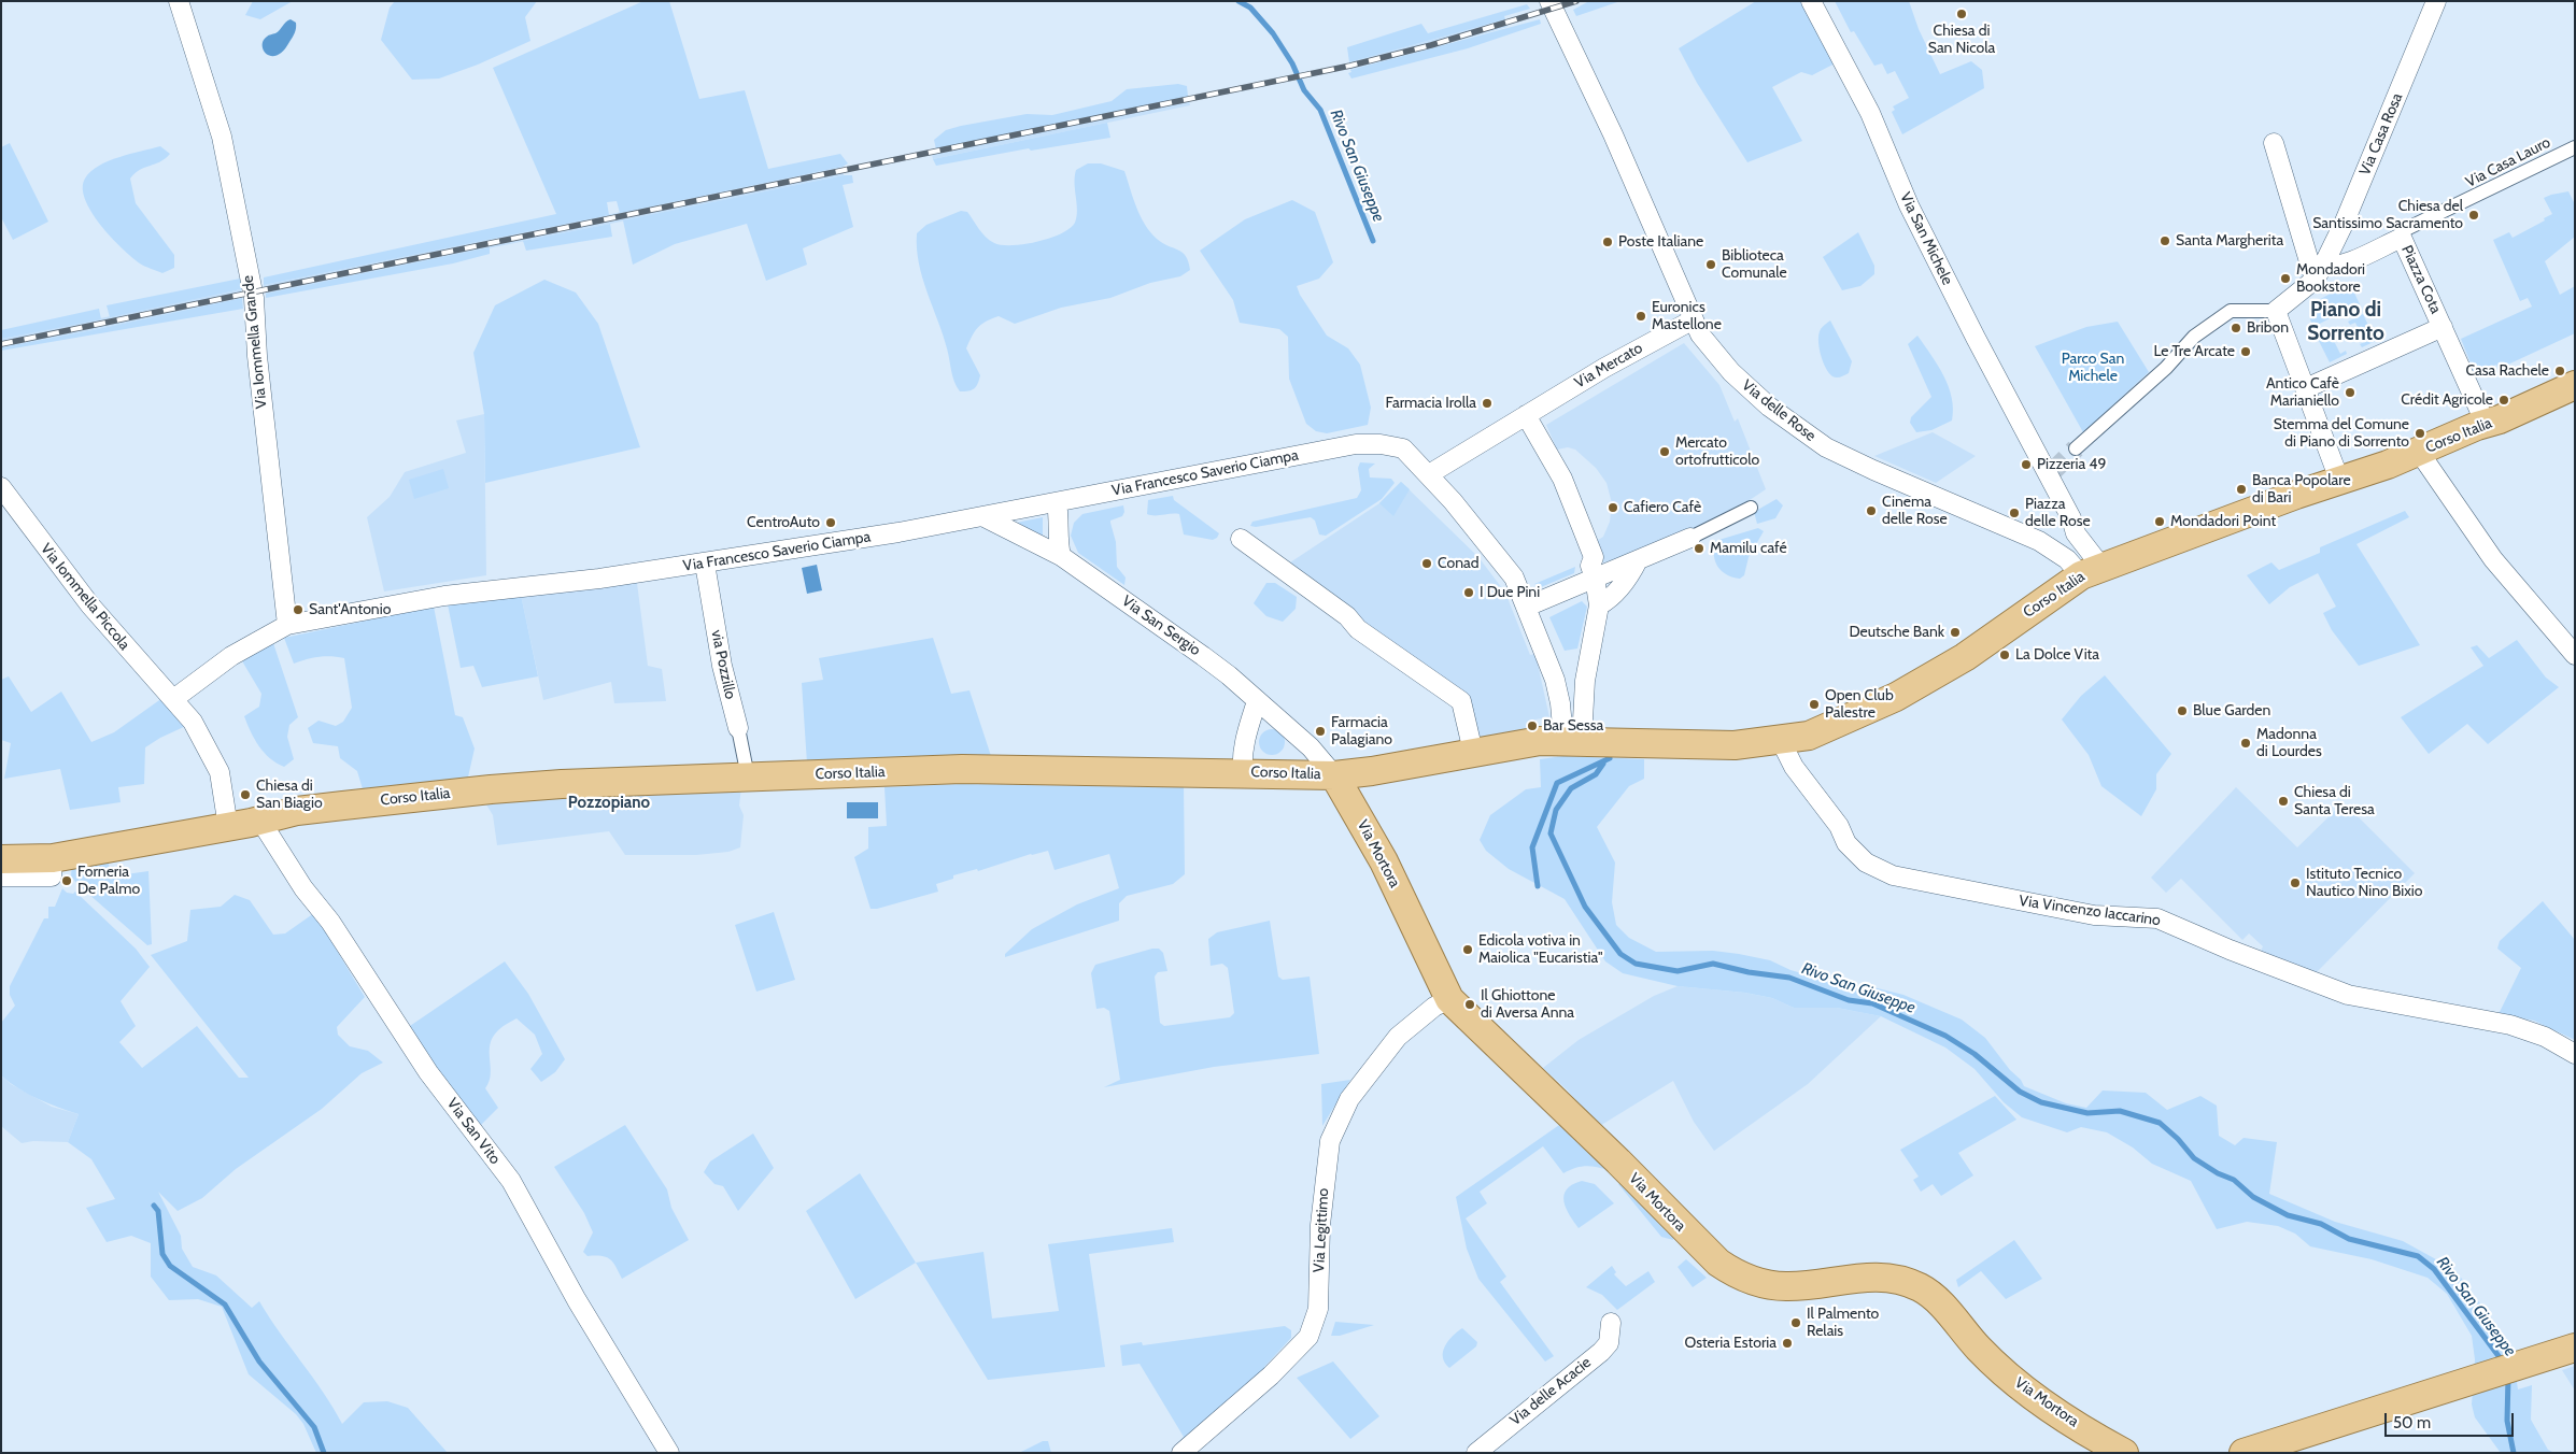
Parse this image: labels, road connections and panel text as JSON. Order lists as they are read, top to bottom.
{
  "streets": {
    "main road": ["Corso Italia", "Via Mortora"],
    "street": [
      "Via Casa Rosa",
      "Via Casa Lauro",
      "Via San Michele",
      "Piazza Cota",
      "Via Iommella Grande",
      "Via Mercato",
      "Via delle Rose",
      "Via Francesco Saverio Ciampa",
      "Via Iommella Piccola",
      "Via San Sergio",
      "via Pozzillo",
      "Via Vincenzo Iaccarino",
      "Via San Vito",
      "Via Legittimo",
      "Via delle Acacie"
    ]
  },
  "crossings": [
    ["Via Casa Rosa", "Piazza Cota"],
    ["Via Casa Lauro", "Piazza Cota"],
    ["Piazza Cota", "Corso Italia"],
    ["Via Iommella Grande", "Via Francesco Saverio Ciampa"],
    ["Via Mercato", "Via delle Rose"],
    ["Via Mercato", "Via Francesco Saverio Ciampa"],
    ["Via delle Rose", "Corso Italia"],
    ["Corso Italia", "Via San Sergio"],
    ["Corso Italia", "Via Mortora"],
    ["Corso Italia", "Via Vincenzo Iaccarino"],
    ["Corso Italia", "Via San Vito"],
    ["Via Francesco Saverio Ciampa", "Via Iommella Piccola"],
    ["Via Francesco Saverio Ciampa", "Via San Sergio"],
    ["Via Francesco Saverio Ciampa", "via Pozzillo"],
    ["Via San Sergio", "Via Mortora"],
    ["Via Mortora", "Via Legittimo"]
  ],
  "districts": ["Piano di Sorrento", "Pozzopiano"],
  "water": ["Rivo San Giuseppe"],
  "parks": ["Parco San Michele"],
  "places": [
    "Chiesa di San Nicola",
    "Chiesa del Santissimo Sacramento",
    "Santa Margherita",
    "Poste Italiane",
    "Biblioteca Comunale",
    "Mondadori Bookstore",
    "Euronics Mastellone",
    "Bribon",
    "Le Tre Arcate",
    "Casa Rachele",
    "Antico Cafè Marianiello",
    "Crédit Agricole",
    "Farmacia Irolla",
    "Stemma del Comune di Piano di Sorrento",
    "Mercato ortofrutticolo",
    "Pizzeria 49",
    "Banca Popolare di Bari",
    "Cafiero Cafè",
    "Cinema delle Rose",
    "Piazza delle Rose",
    "Mondadori Point",
    "CentroAuto",
    "Mamilu café",
    "Conad",
    "I Due Pini",
    "Sant'Antonio",
    "Deutsche Bank",
    "La Dolce Vita",
    "Open Club Palestre",
    "Blue Garden",
    "Bar Sessa",
    "Farmacia Palagiano",
    "Madonna di Lourdes",
    "Chiesa di San Biagio",
    "Chiesa di Santa Teresa",
    "Forneria De Palmo",
    "Istituto Tecnico Nautico Nino Bixio",
    "Edicola votiva in Maiolica \"Eucaristia\"",
    "Il Ghiottone di Aversa Anna",
    "Il Palmento Relais",
    "Osteria Estoria"
  ],
  "scale_bar": "50 m"
}
